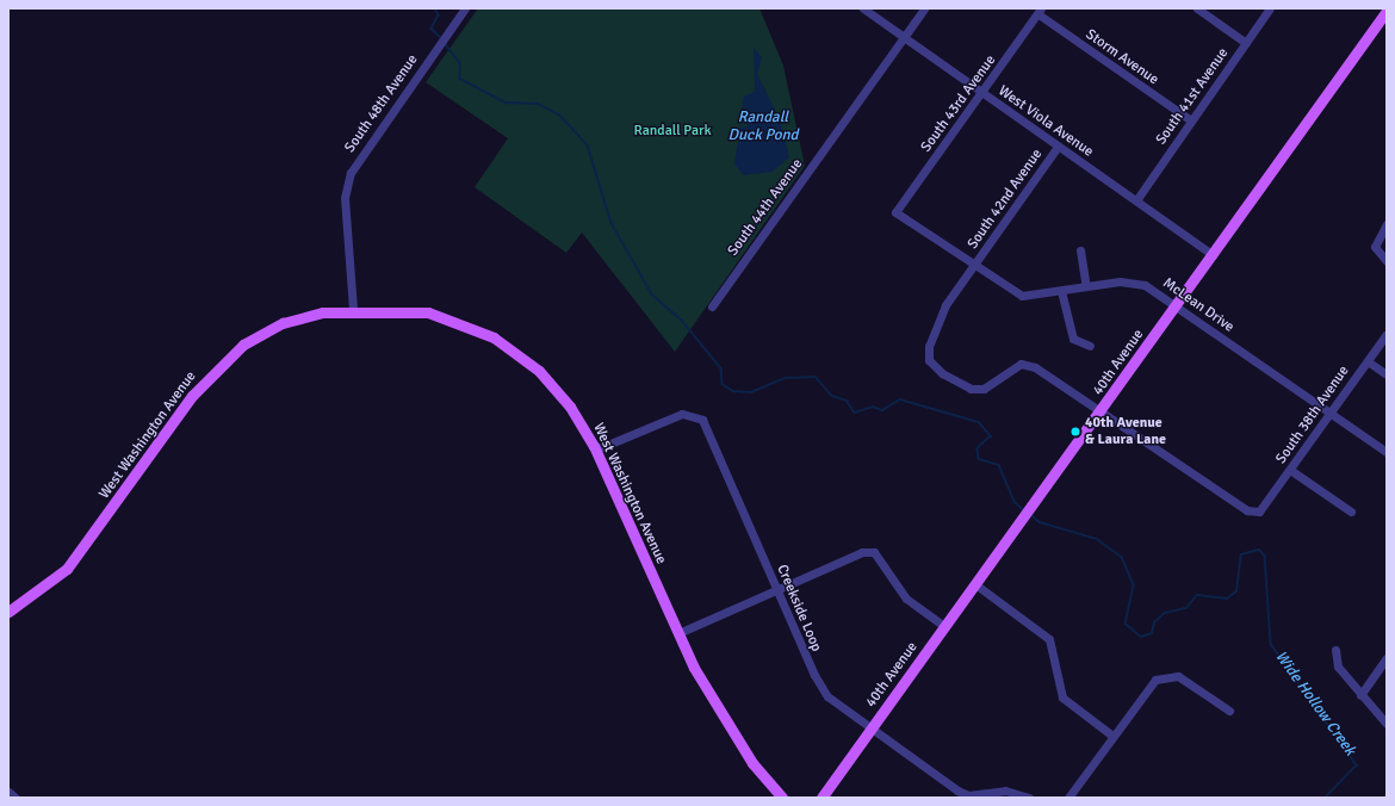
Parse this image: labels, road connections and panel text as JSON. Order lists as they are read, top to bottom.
{
  "streets": {
    "main road": ["40th Avenue", "West Washington Avenue"],
    "street": [
      "Storm Avenue",
      "South 41st Avenue",
      "South 48th Avenue",
      "South 43rd Avenue",
      "West Viola Avenue",
      "South 42nd Avenue",
      "South 44th Avenue",
      "McLean Drive",
      "South 38th Avenue",
      "Creekside Loop"
    ]
  },
  "crossings": [
    ["Storm Avenue", "South 41st Avenue"],
    ["Storm Avenue", "South 43rd Avenue"],
    ["South 41st Avenue", "West Viola Avenue"],
    ["South 48th Avenue", "West Washington Avenue"],
    ["South 43rd Avenue", "West Viola Avenue"],
    ["South 43rd Avenue", "McLean Drive"],
    ["West Viola Avenue", "South 42nd Avenue"],
    ["West Viola Avenue", "South 44th Avenue"],
    ["West Viola Avenue", "40th Avenue"],
    ["South 42nd Avenue", "McLean Drive"],
    ["South 42nd Avenue", "40th Avenue"],
    ["South 42nd Avenue", "South 38th Avenue"],
    ["McLean Drive", "40th Avenue"],
    ["McLean Drive", "South 38th Avenue"],
    ["40th Avenue", "South 38th Avenue"],
    ["40th Avenue", "Creekside Loop"],
    ["West Washington Avenue", "Creekside Loop"]
  ],
  "water": ["Randall Duck Pond", "Wide Hollow Creek"],
  "parks": ["Randall Park"],
  "places": ["40th Avenue & Laura Lane"]
}
